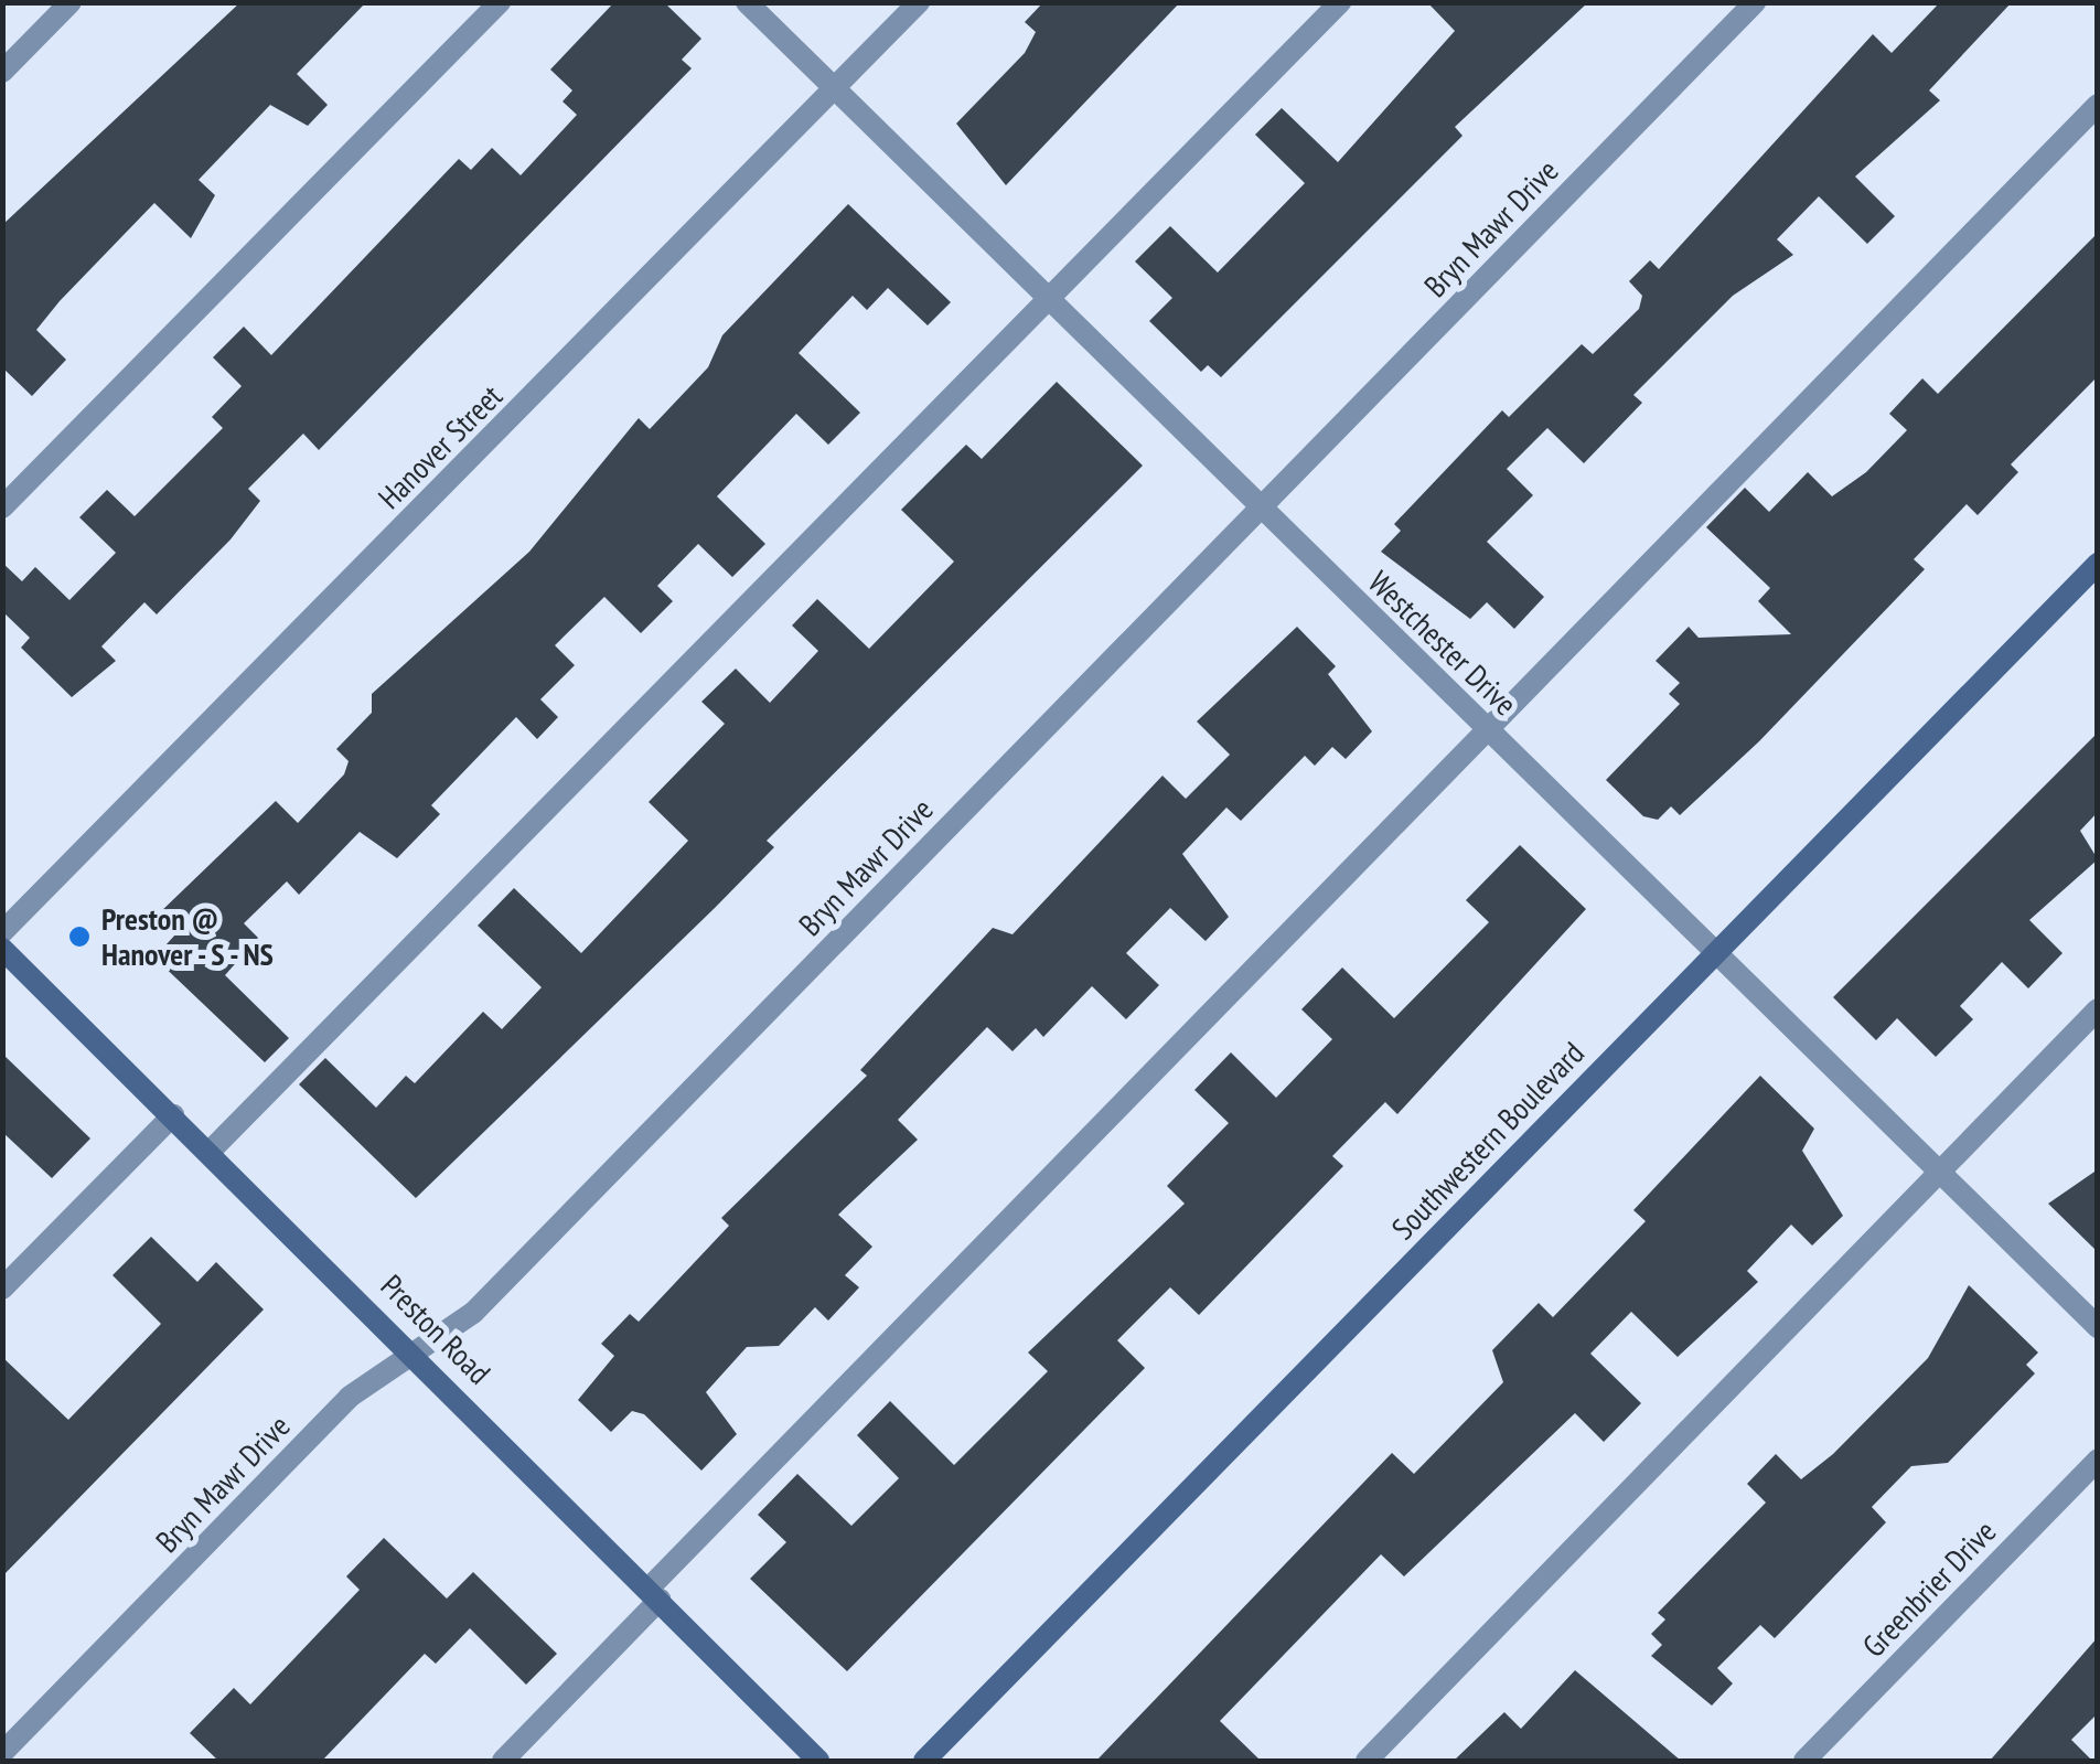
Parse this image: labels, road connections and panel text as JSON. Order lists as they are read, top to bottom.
{
  "streets": {
    "street": [
      "Bryn Mawr Drive",
      "Hanover Street",
      "Westchester Drive",
      "Southwestern Boulevard",
      "Preston Road",
      "Greenbrier Drive"
    ]
  },
  "crossings": [
    ["Bryn Mawr Drive", "Westchester Drive"],
    ["Bryn Mawr Drive", "Preston Road"],
    ["Hanover Street", "Westchester Drive"],
    ["Westchester Drive", "Southwestern Boulevard"]
  ],
  "places": ["Preston @ Hanover - S - NS"]
}
